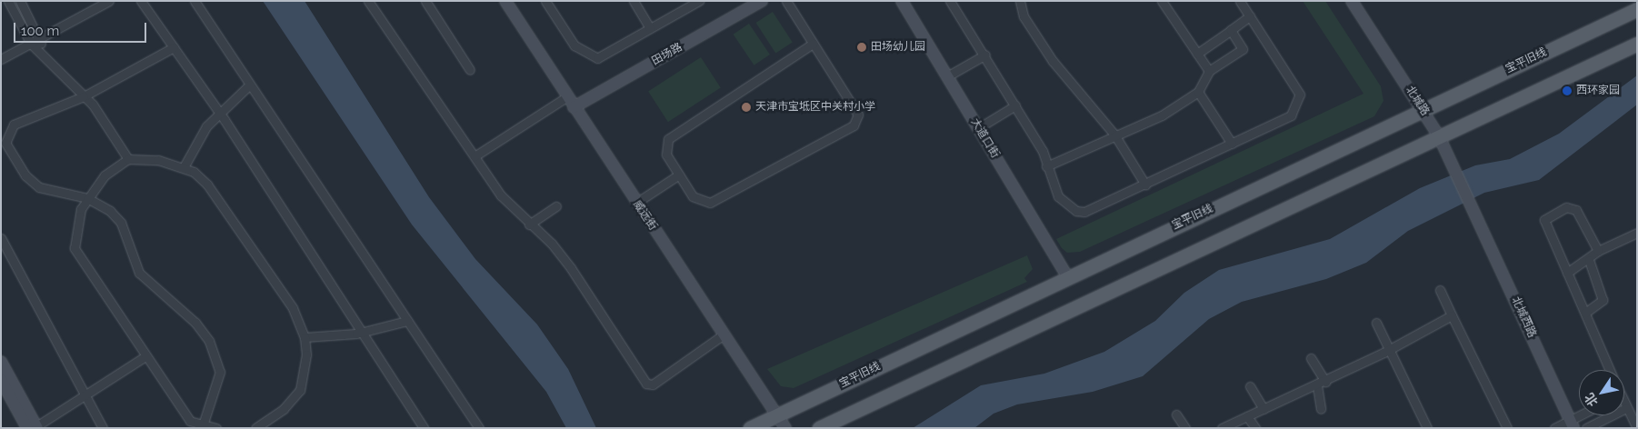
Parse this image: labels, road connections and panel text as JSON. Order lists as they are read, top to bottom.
{
  "streets": {
    "main road": ["宝平旧线"],
    "street": [
      "田场路",
      "北城路",
      "大道口街",
      "威远街",
      "北城西路"
    ]
  },
  "crossings": [
    ["田场路", "威远街"],
    ["宝平旧线", "北城路"],
    ["宝平旧线", "大道口街"],
    ["宝平旧线", "威远街"],
    ["北城路", "北城西路"]
  ],
  "places": ["田场幼儿园", "西环家园", "天津市宝坻区中关村小学"],
  "scale_bar": "100 m",
  "north": "bottom left"
}
